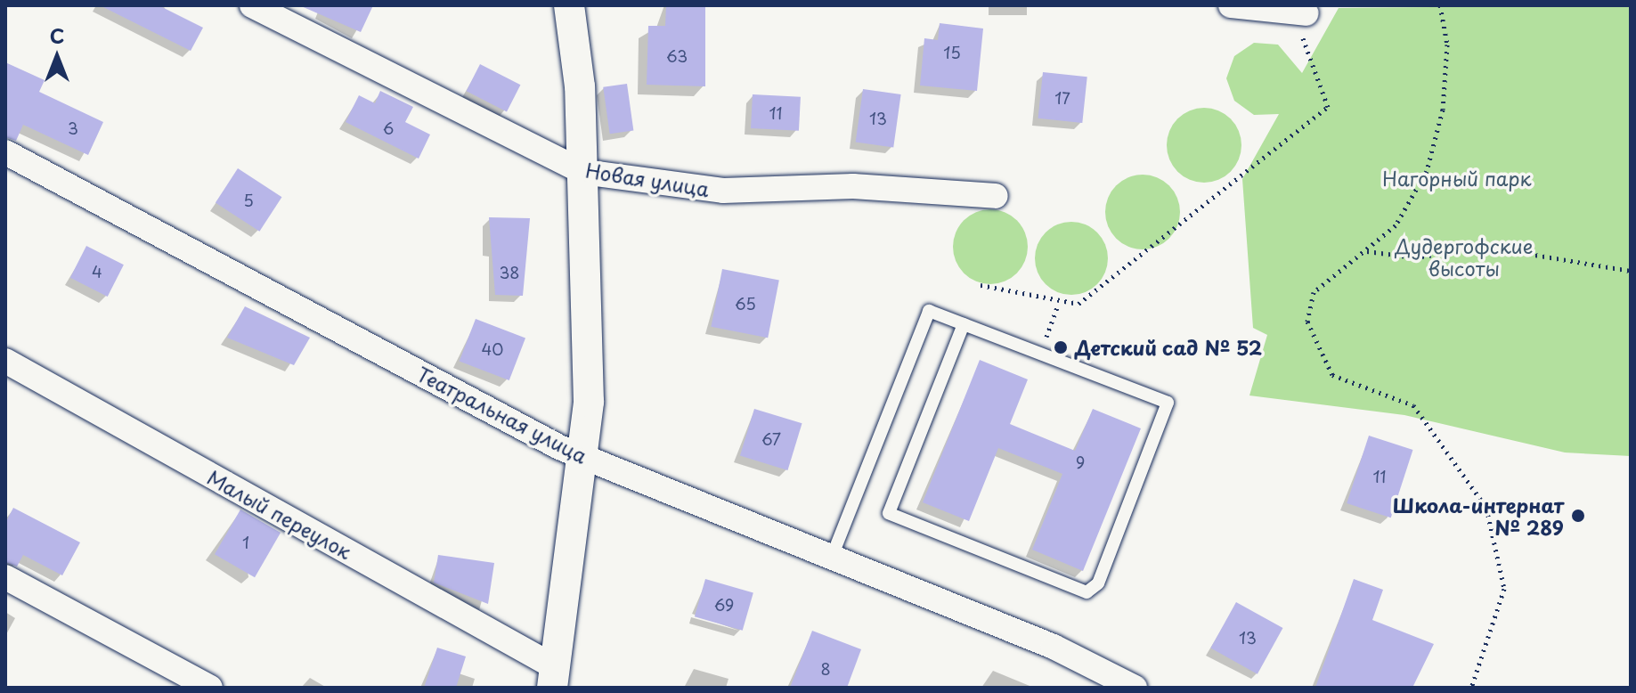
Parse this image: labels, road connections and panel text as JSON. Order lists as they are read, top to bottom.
{
  "streets": {
    "street": ["Новая улица", "Театральная улица", "Малый переулок"]
  },
  "parks": ["Нагорный парк", "Дудергофские высоты"],
  "places": ["Детский сад № 52", "Школа-интернат № 289"],
  "house_numbers": [
    "15",
    "63",
    "17",
    "11",
    "13",
    "3",
    "6",
    "5",
    "4",
    "38",
    "65",
    "40",
    "67",
    "9",
    "11",
    "1",
    "69",
    "13",
    "8"
  ],
  "north": "top"
}
